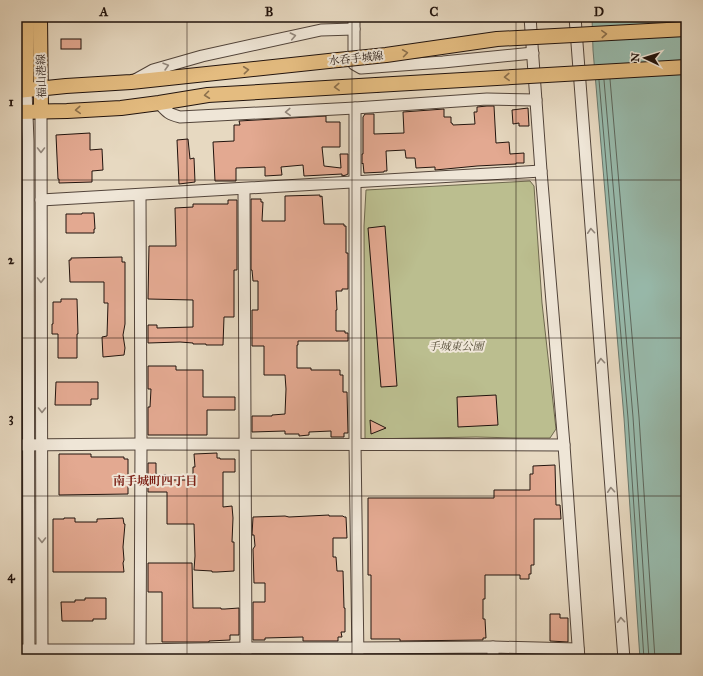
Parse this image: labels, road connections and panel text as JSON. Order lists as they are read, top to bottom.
{
  "streets": {
    "main road": ["水呑手城線", "福山港線"]
  },
  "crossings": [
    ["水呑手城線", "福山港線"]
  ],
  "districts": ["南手城町四丁目"],
  "parks": ["手城東公園"],
  "north": "left",
  "grid": {
    "columns": [
      "A",
      "B",
      "C",
      "D"
    ],
    "rows": [
      "1",
      "2",
      "3",
      "4"
    ]
  }
}
